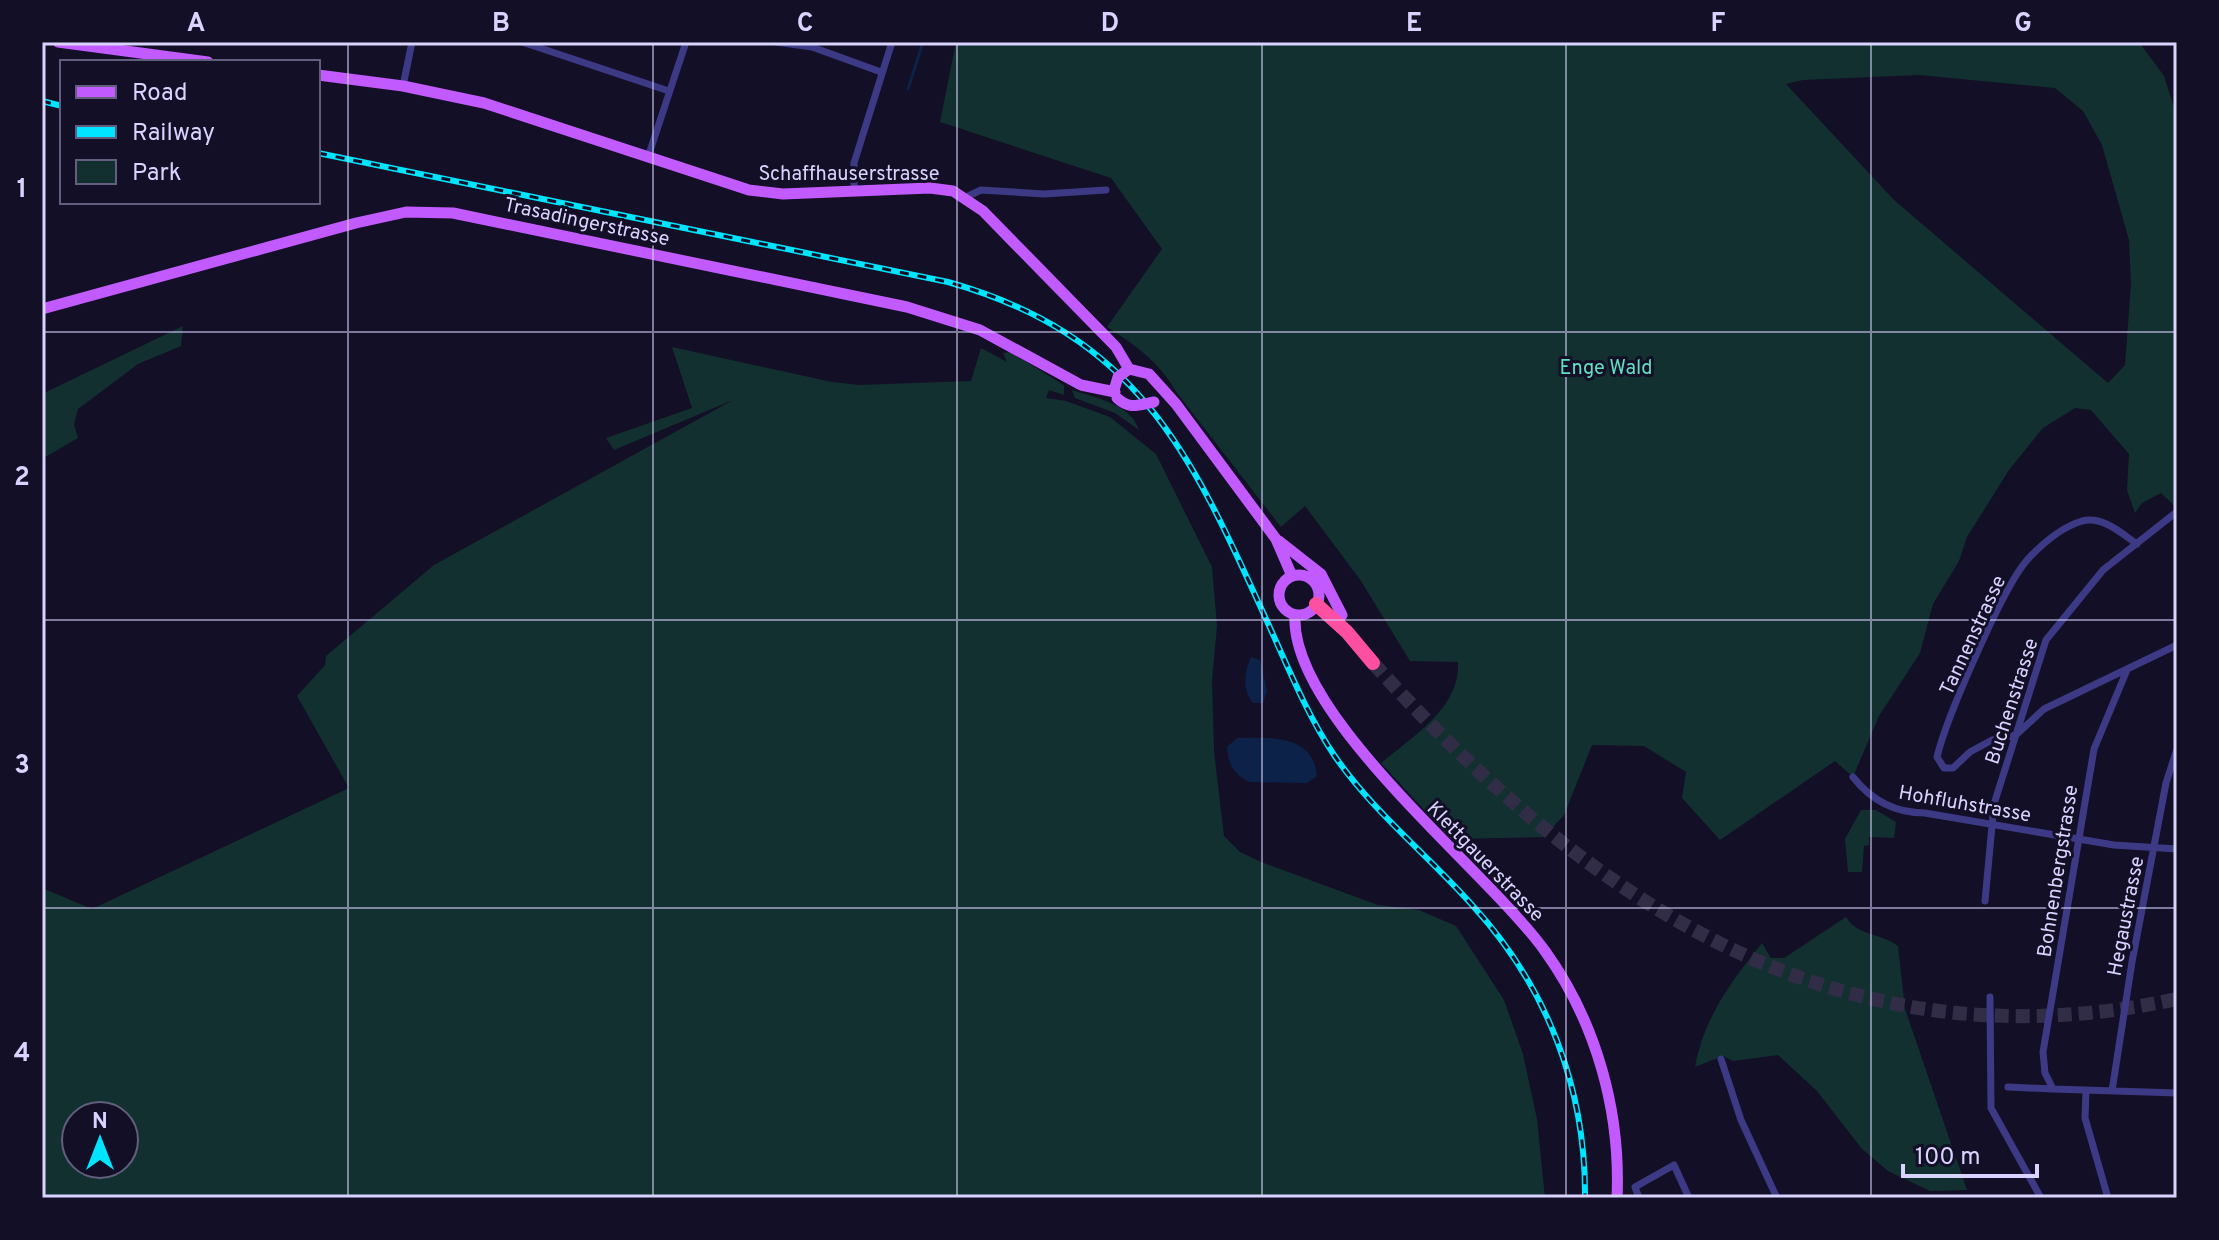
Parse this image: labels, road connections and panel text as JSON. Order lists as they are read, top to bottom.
{
  "streets": {
    "main road": ["Schaffhauserstrasse", "Trasadingerstrasse", "Klettgauerstrasse"],
    "street": [
      "Tannenstrasse",
      "Buchenstrasse",
      "Hohfluhstrasse",
      "Bohnenbergstrasse",
      "Hegaustrasse"
    ]
  },
  "crossings": [
    ["Tannenstrasse", "Buchenstrasse"],
    ["Buchenstrasse", "Hohfluhstrasse"],
    ["Hohfluhstrasse", "Bohnenbergstrasse"],
    ["Hohfluhstrasse", "Hegaustrasse"]
  ],
  "parks": ["Enge Wald"],
  "legend": ["Road", "Railway", "Park"],
  "scale_bar": "100 m",
  "north": "top",
  "grid": {
    "columns": [
      "A",
      "B",
      "C",
      "D",
      "E",
      "F",
      "G"
    ],
    "rows": [
      "1",
      "2",
      "3",
      "4"
    ]
  }
}
